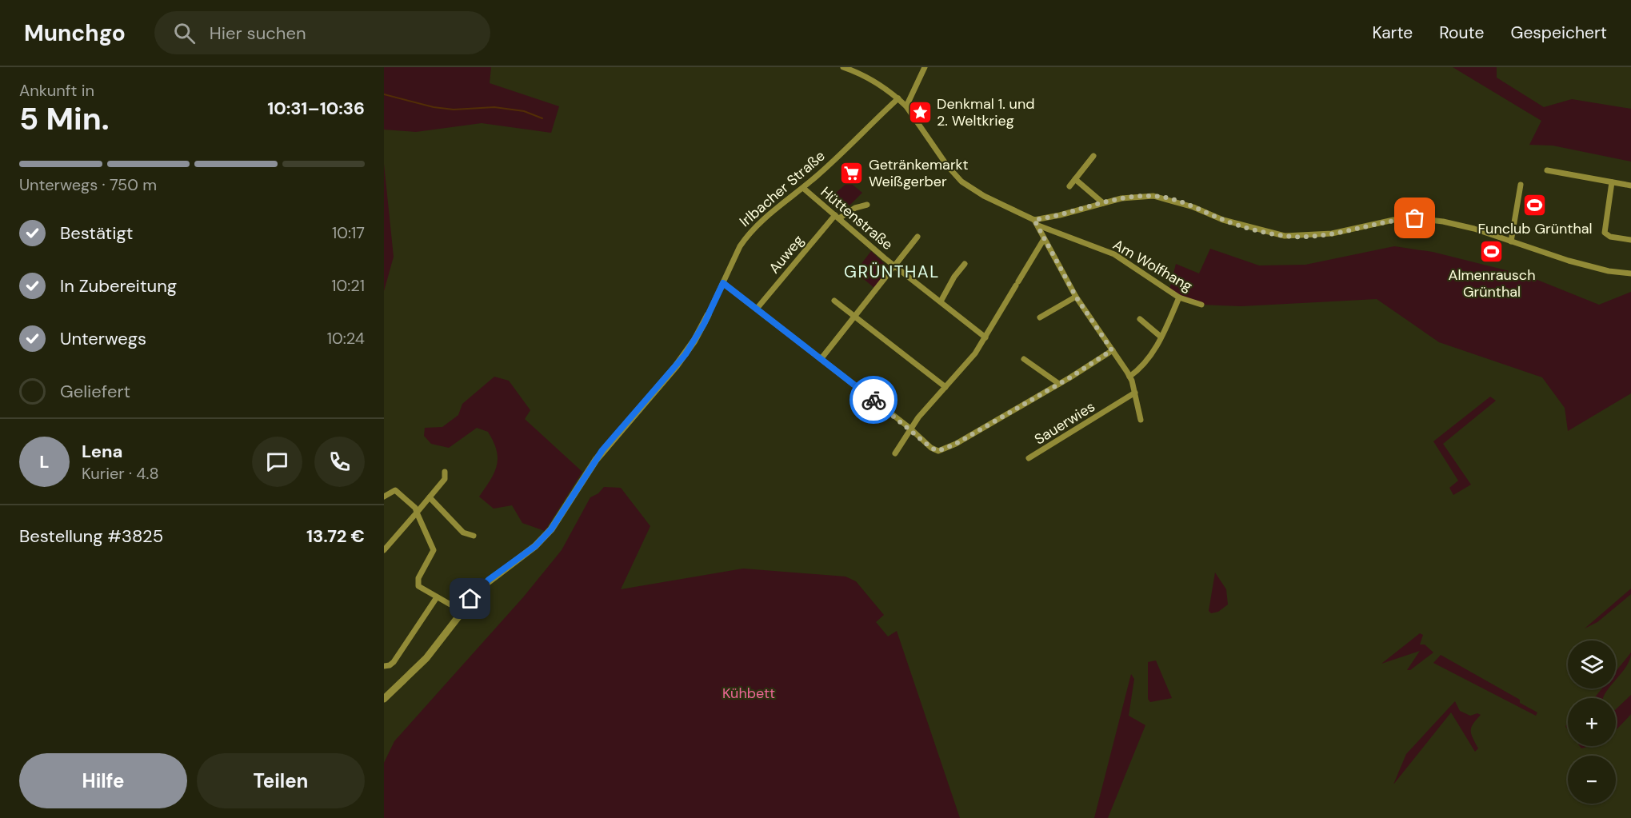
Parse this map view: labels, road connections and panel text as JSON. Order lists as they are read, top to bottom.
{
  "streets": {
    "street": [
      "Irlbacher Straße",
      "Hüttenstraße",
      "Auweg",
      "Am Wolfhang",
      "Sauerwies"
    ]
  },
  "crossings": [
    ["Irlbacher Straße", "Hüttenstraße"],
    ["Hüttenstraße", "Auweg"]
  ],
  "districts": ["GRÜNTHAL"],
  "parks": ["Kühbett"],
  "places": {
    "place": ["Denkmal 1. und 2. Weltkrieg"],
    "supermarket": ["Getränkemarkt Weißgerber"],
    "sports": ["Funclub Grünthal", "Almenrausch Grünthal"]
  },
  "page": {
    "header": "Munchgo",
    "search": "Hier suchen",
    "nav": ["Karte", "Route", "Gespeichert"],
    "heading": ["5 Min.", "Ankunft in", "10:31–10:36"],
    "panel": [
      "Lena",
      "Kurier · 4.8",
      "Bestellung #3825",
      "13.72 €"
    ],
    "bar": "Unterwegs · 750 m",
    "list": [
      ["Bestätigt", "10:17"],
      ["In Zubereitung", "10:21"],
      ["Unterwegs", "10:24"],
      "Geliefert"
    ],
    "round": "L",
    "map_buttons": ["+", "−"],
    "buttons": ["Hilfe", "Teilen"]
  }
}
